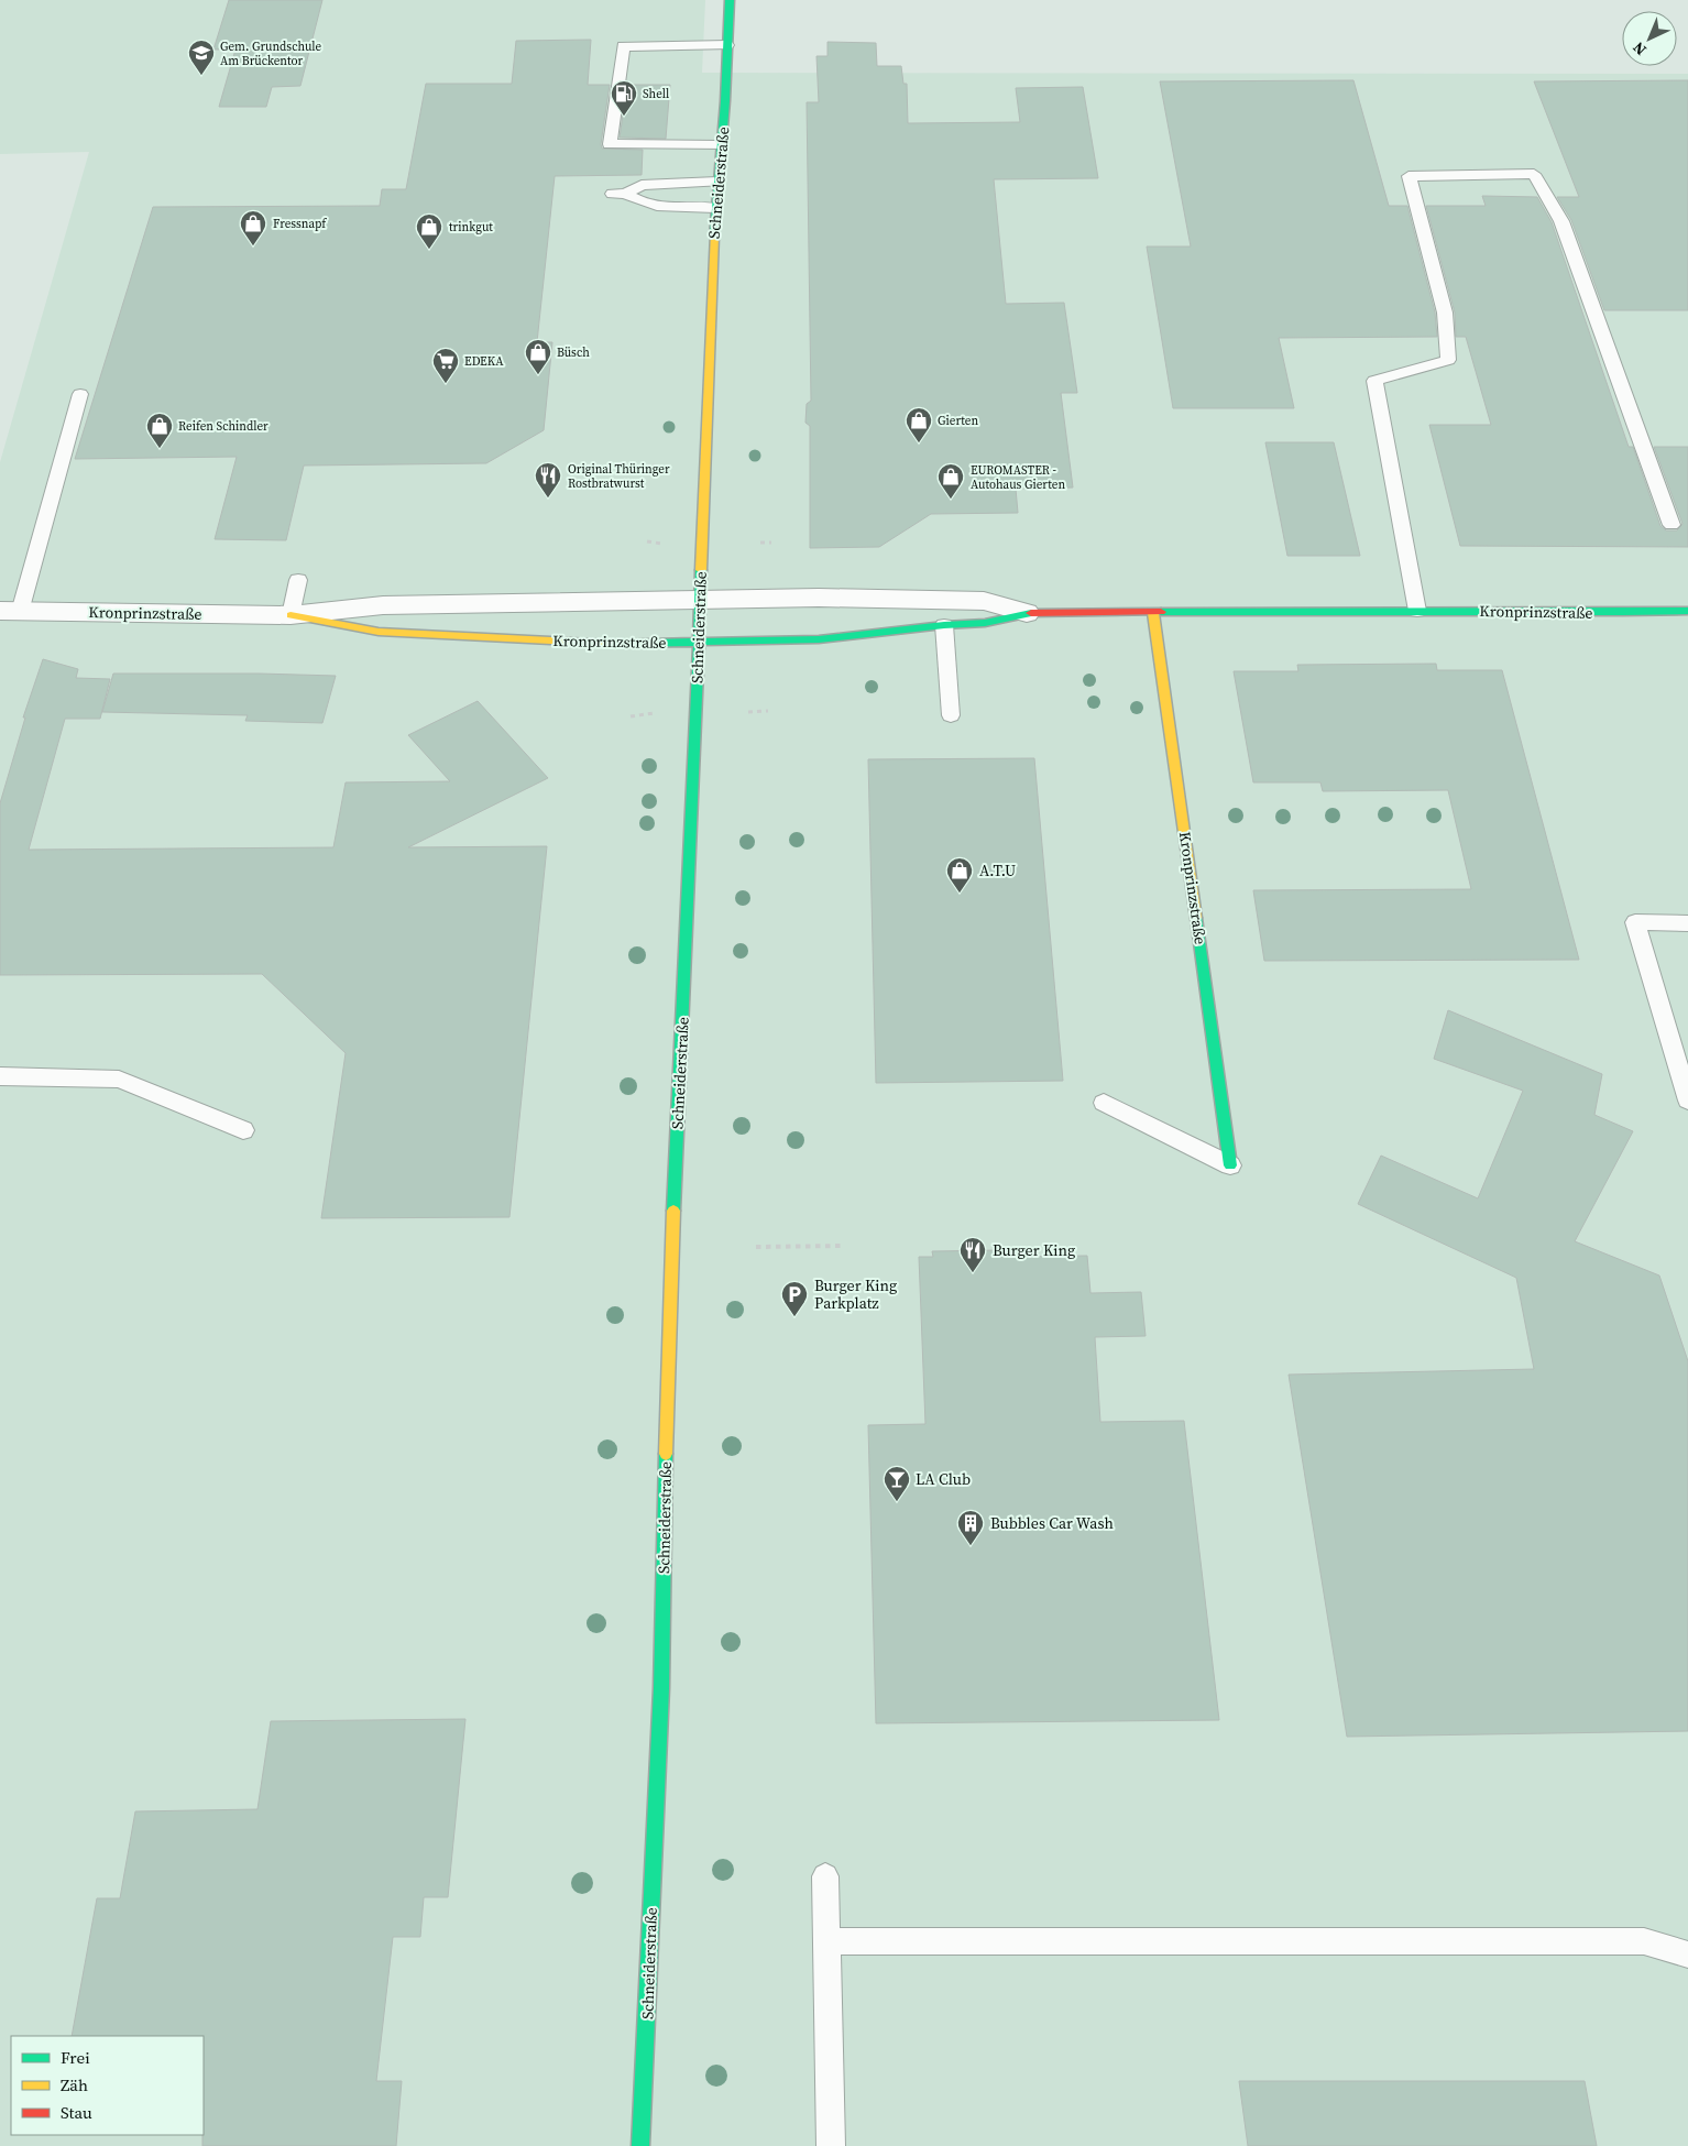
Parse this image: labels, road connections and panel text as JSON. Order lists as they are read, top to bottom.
{
  "streets": {
    "main road": ["Schneiderstraße", "Kronprinzstraße"]
  },
  "crossings": [
    ["Schneiderstraße", "Kronprinzstraße"]
  ],
  "places": {
    "school or university": ["Gem. Grundschule Am Brückentor"],
    "fuel station": ["Shell"],
    "shop": [
      "Fressnapf",
      "trinkgut",
      "Büsch",
      "Gierten",
      "Reifen Schindler",
      "EUROMASTER - Autohaus Gierten",
      "A.T.U"
    ],
    "supermarket": ["EDEKA"],
    "restaurant": ["Original Thüringer Rostbratwurst", "Burger King"],
    "parking": ["Burger King Parkplatz"],
    "bar": ["LA Club"],
    "building": ["Bubbles Car Wash"]
  },
  "legend": ["Frei", "Zäh", "Stau"],
  "north": "bottom left"
}
